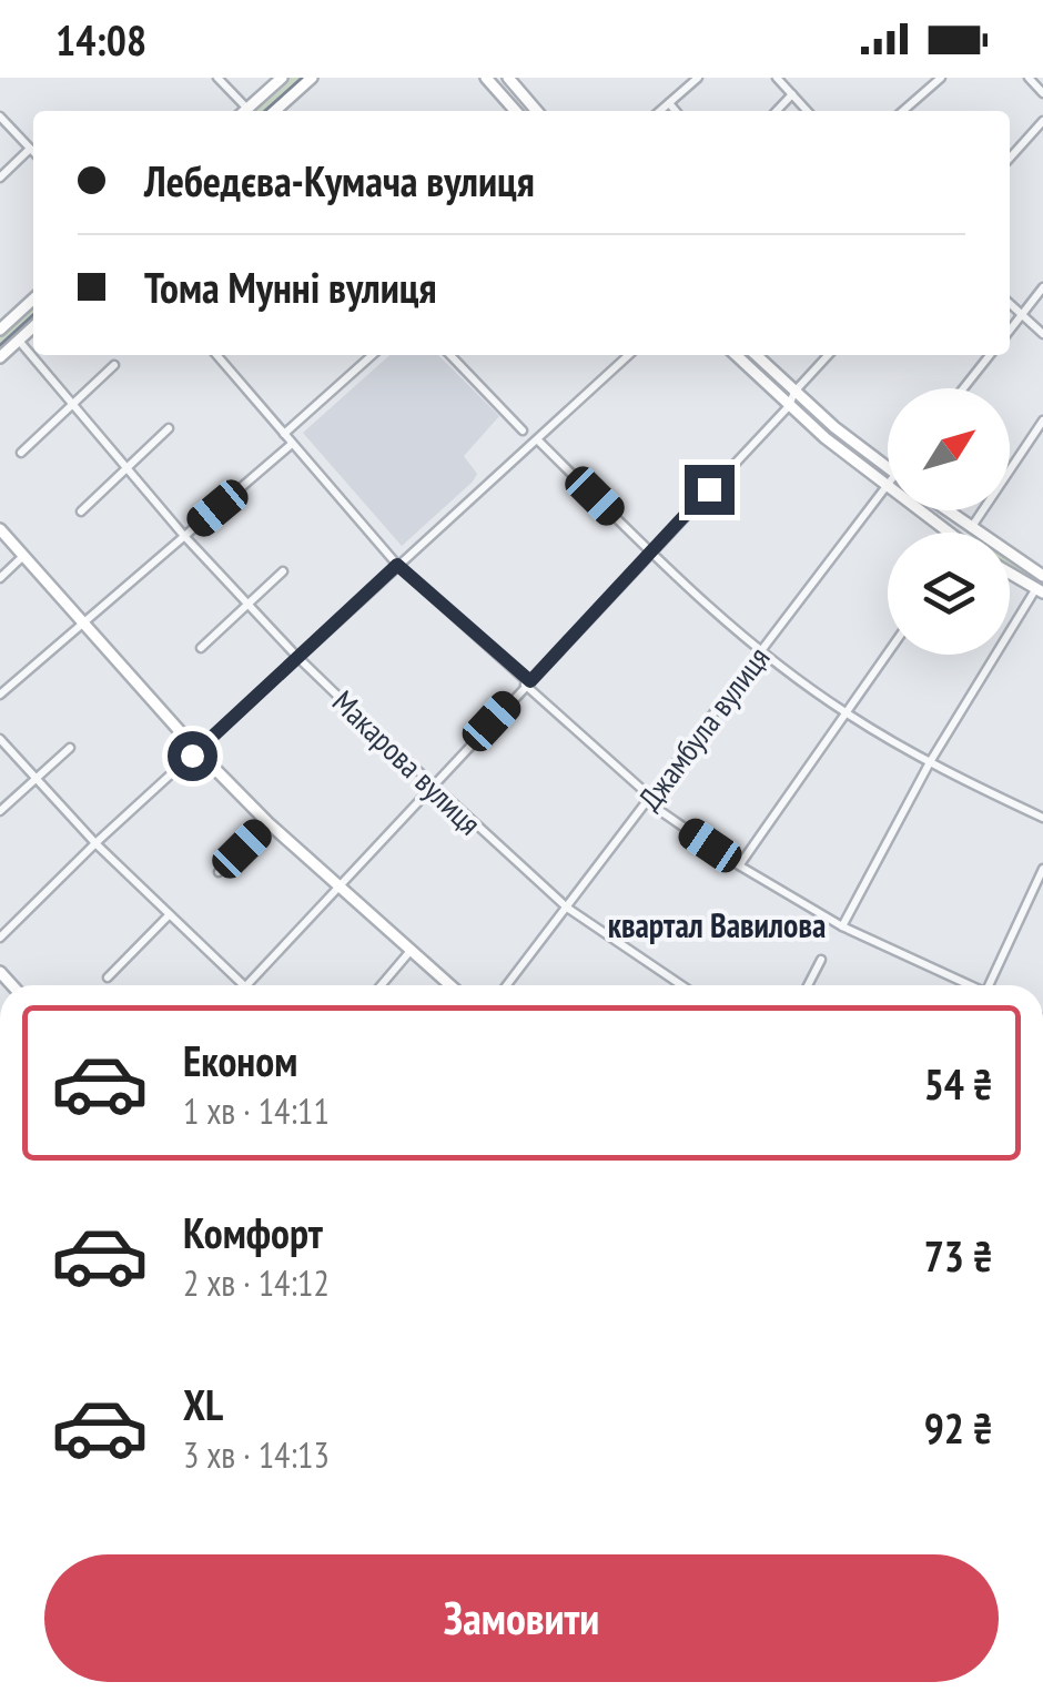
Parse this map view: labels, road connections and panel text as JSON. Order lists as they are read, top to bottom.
{
  "streets": {
    "street": ["Джамбула вулиця", "Макарова вулиця"]
  },
  "crossings": [
    ["Джамбула вулиця", "Макарова вулиця"]
  ],
  "districts": ["квартал Вавилова"],
  "north": "top right",
  "page": {
    "status": "14:08",
    "banner": ["Лебедєва-Кумача вулиця", "Тома Мунні вулиця"],
    "list": [
      {
        "name": "Економ",
        "note": "1 хв · 14:11",
        "value": "54 ₴"
      },
      {
        "name": "Комфорт",
        "note": "2 хв · 14:12",
        "value": "73 ₴"
      },
      {
        "name": "XL",
        "note": "3 хв · 14:13",
        "value": "92 ₴"
      }
    ],
    "buttons": "Замовити"
  }
}
